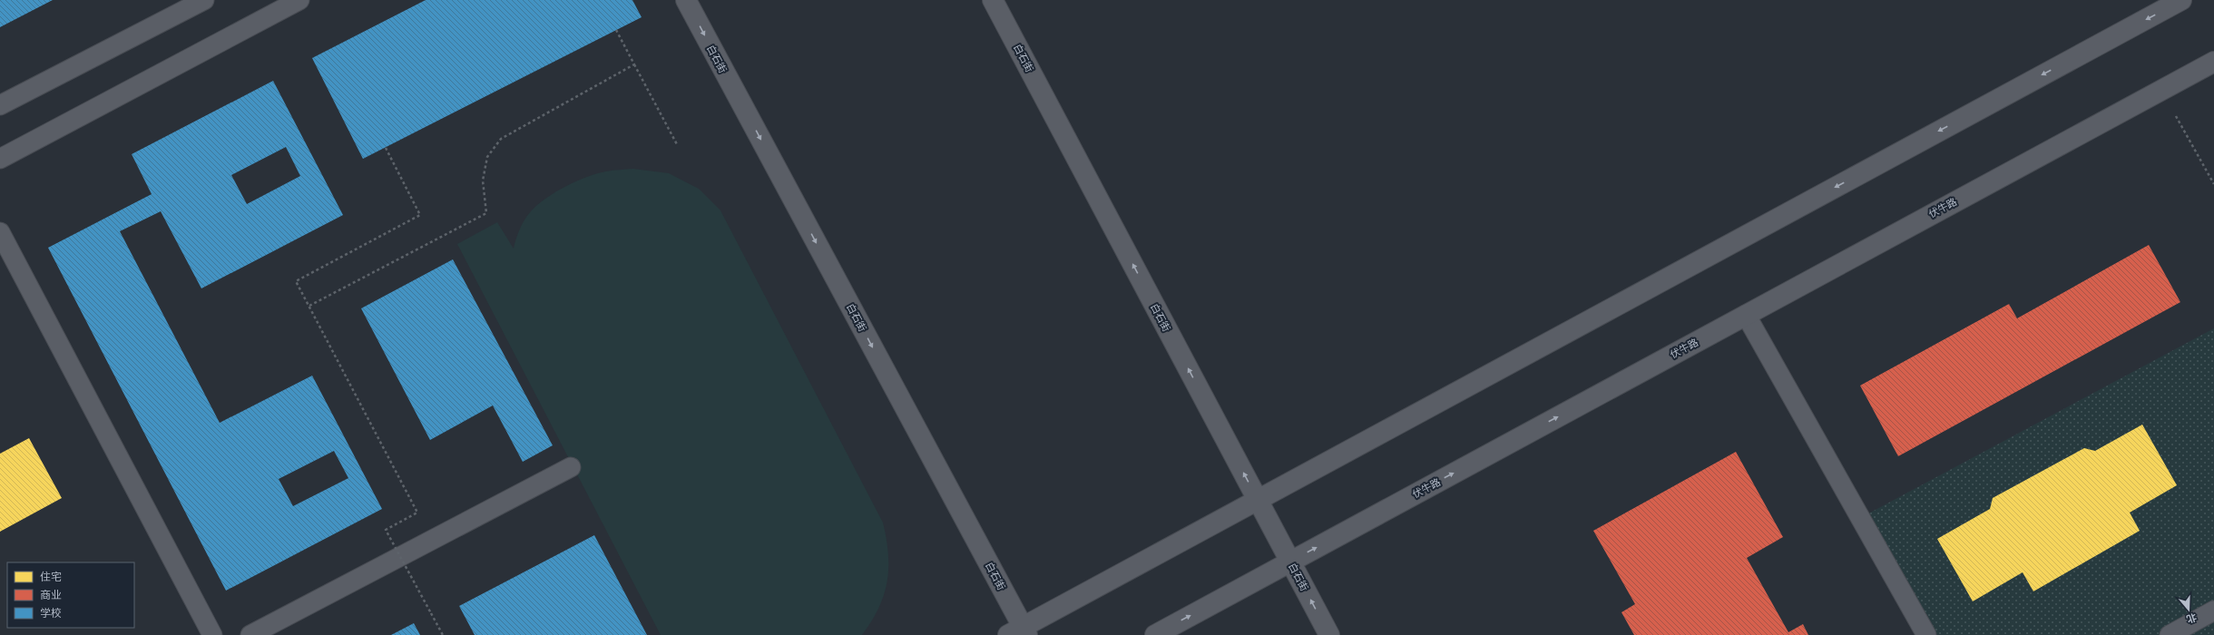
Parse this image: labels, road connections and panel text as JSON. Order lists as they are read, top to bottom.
{
  "streets": {
    "street": ["白石街", "伏牛路"]
  },
  "crossings": [
    ["白石街", "伏牛路"]
  ],
  "legend": ["住宅", "商业", "学校"],
  "north": "bottom"
}
